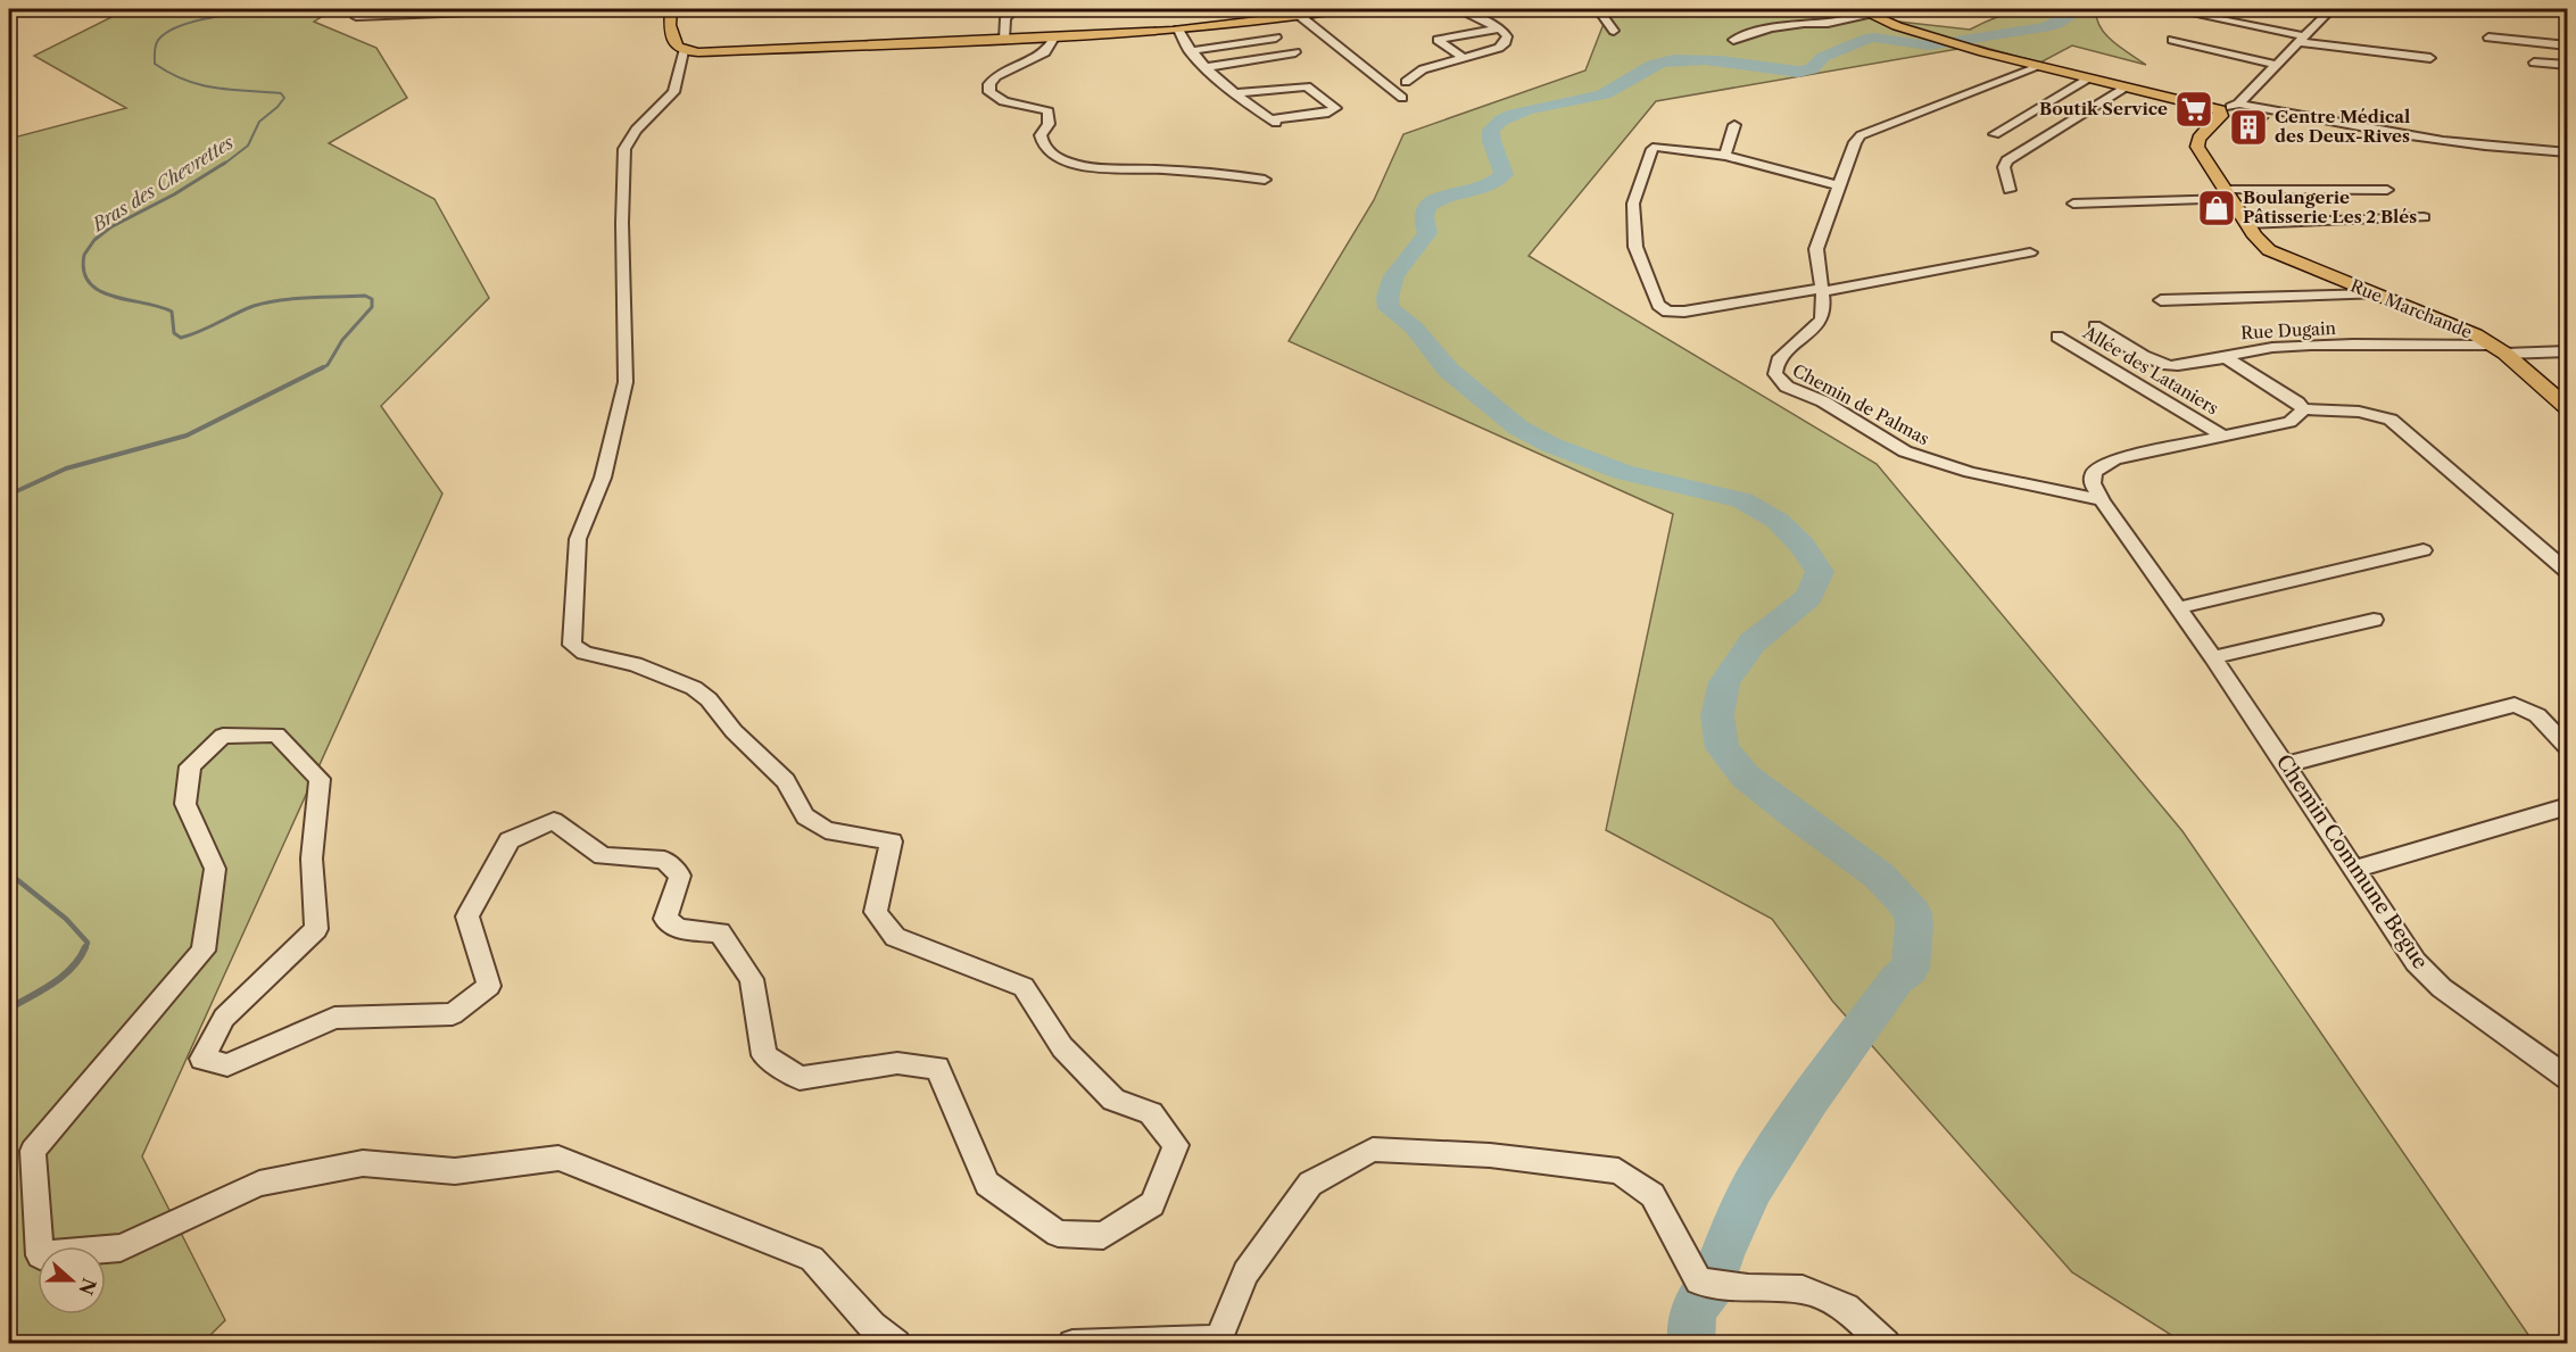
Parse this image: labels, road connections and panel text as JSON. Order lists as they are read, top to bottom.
{
  "streets": {
    "main road": ["Rue Marchande"],
    "street": [
      "Rue Dugain",
      "Allée des Lataniers",
      "Chemin de Palmas",
      "Chemin Commune Begue"
    ]
  },
  "crossings": [
    ["Rue Marchande", "Rue Dugain"],
    ["Chemin de Palmas", "Chemin Commune Begue"]
  ],
  "water": ["Bras des Chevrettes"],
  "places": {
    "supermarket": ["Boutik Service"],
    "building": ["Centre Médical des Deux-Rives"],
    "shop": ["Boulangerie Pâtisserie Les 2 Blés"]
  },
  "north": "right"
}
